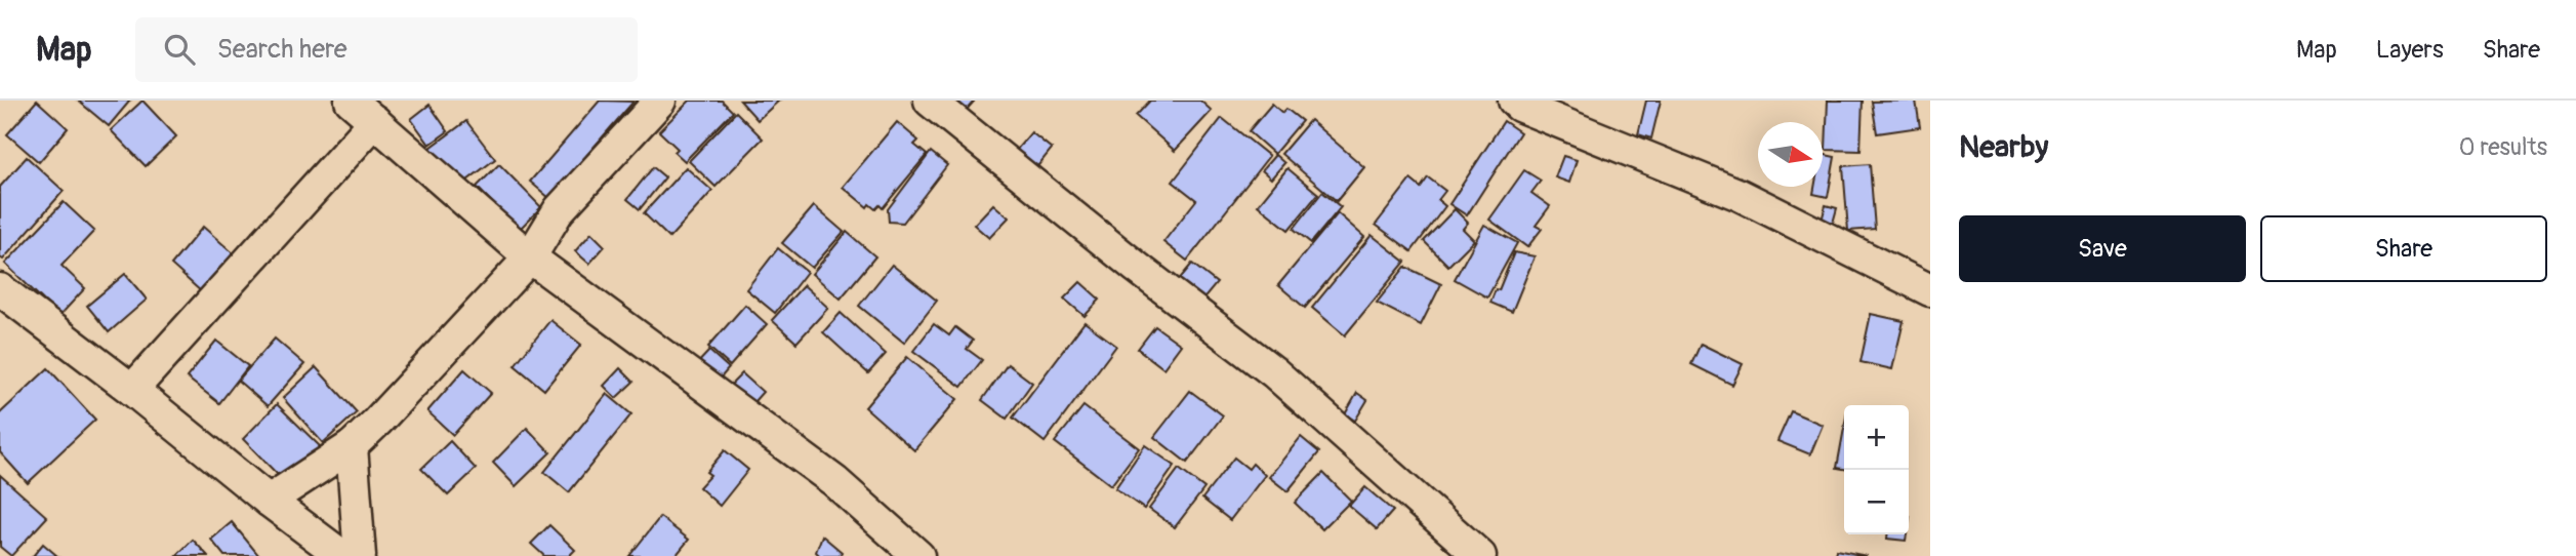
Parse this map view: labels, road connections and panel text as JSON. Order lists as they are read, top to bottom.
{
  "north": "right",
  "page": {
    "header": "Map",
    "search": "Search here",
    "nav": ["Map", "Layers", "Share"],
    "heading": ["Nearby", "0 results"],
    "buttons": ["Save", "Share"],
    "map_buttons": ["+", "−"]
  }
}
